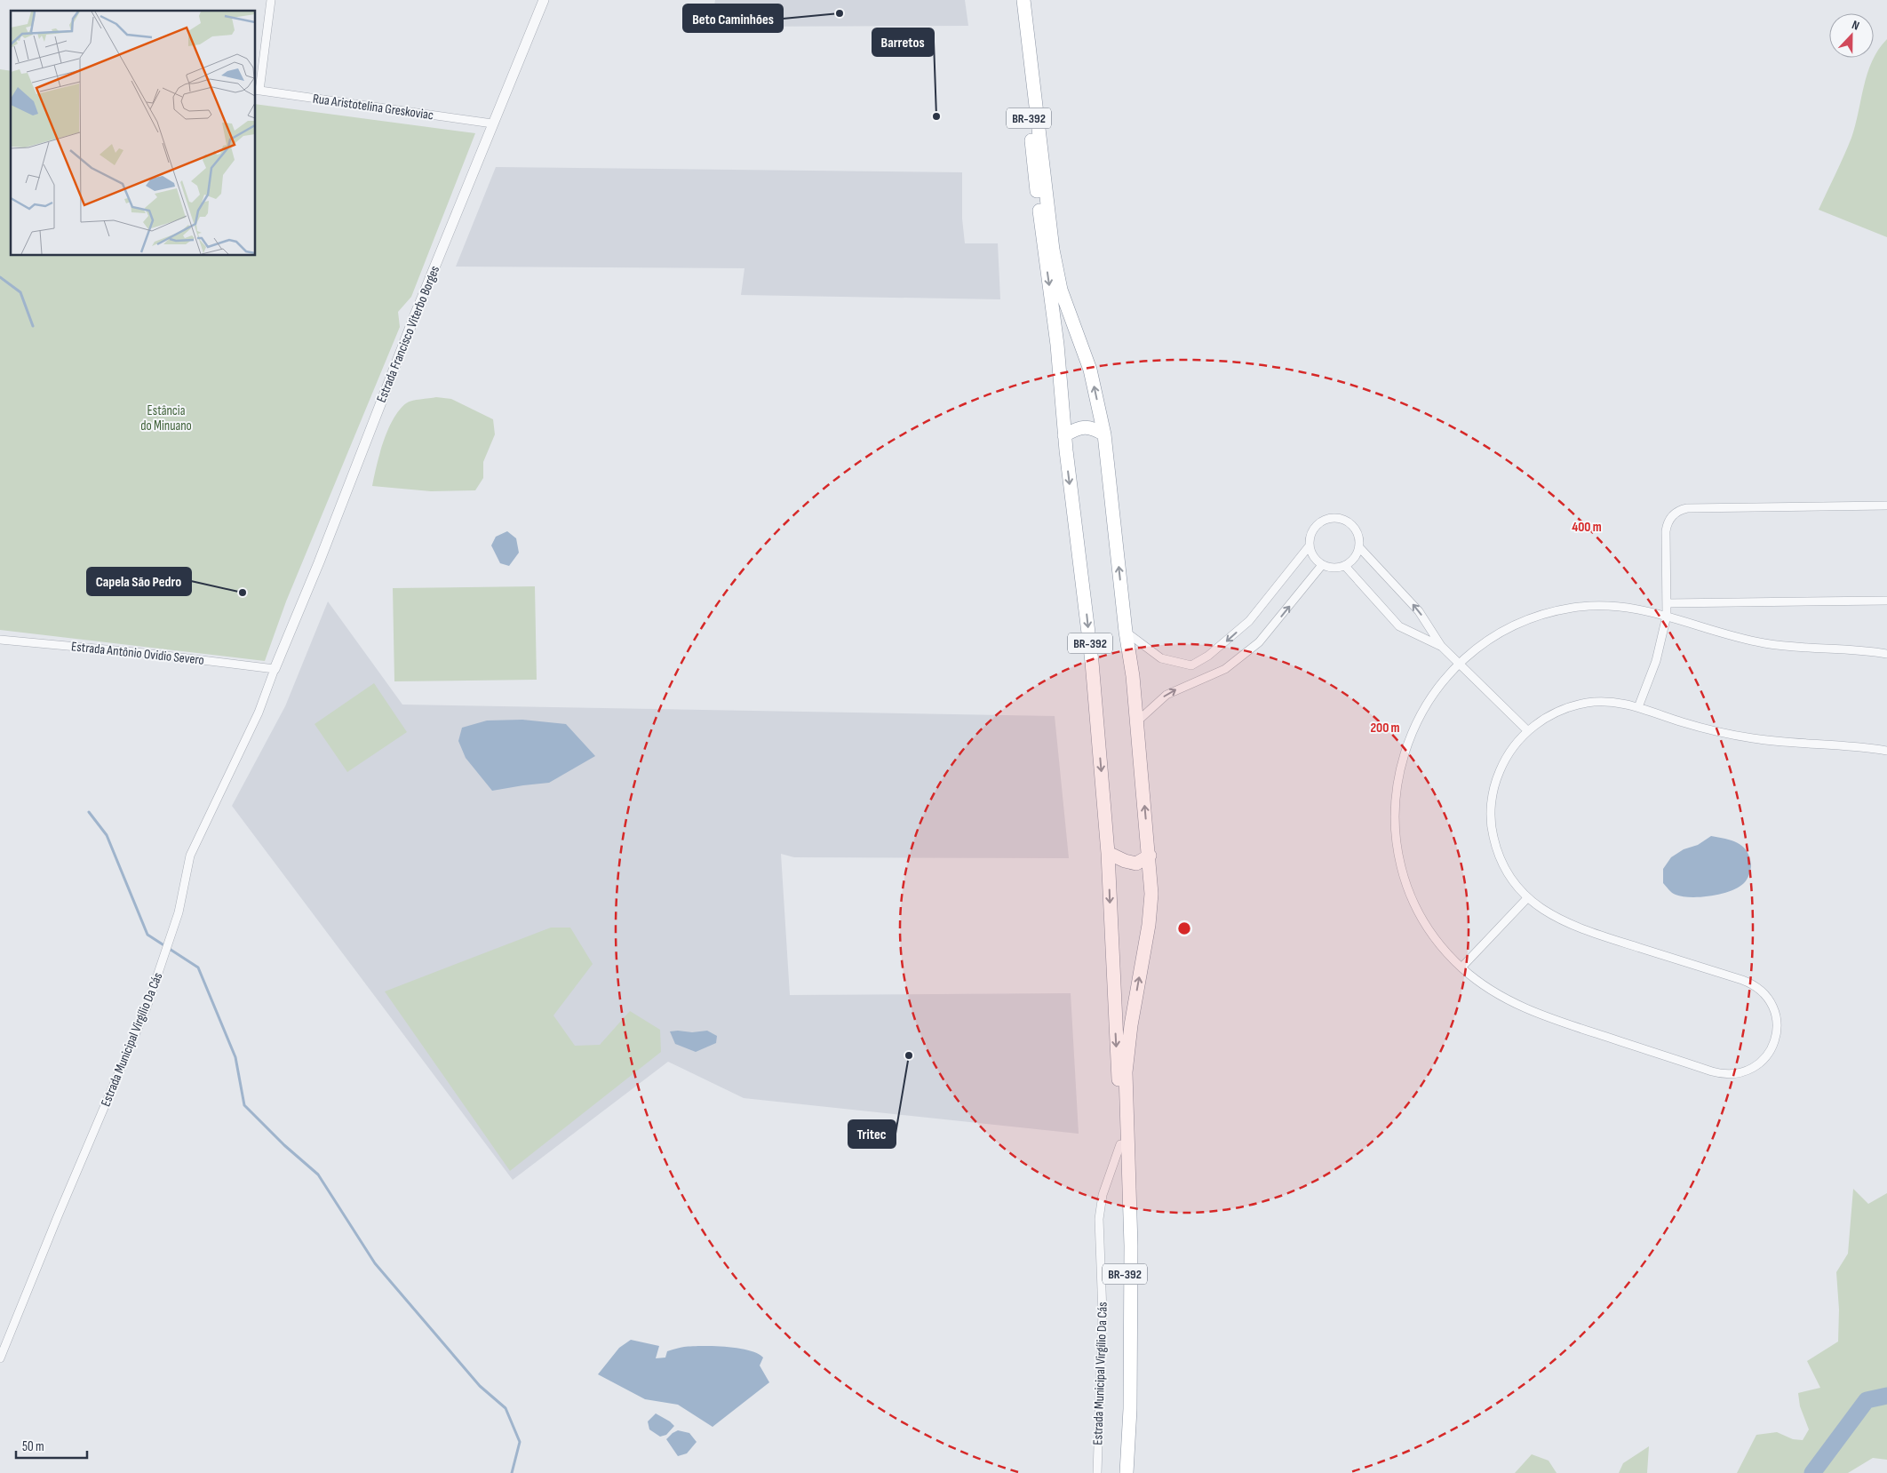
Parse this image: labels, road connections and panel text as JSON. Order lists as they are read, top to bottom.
{
  "streets": {
    "highway": ["BR-392"],
    "street": [
      "Rua Aristotelina Greskoviac",
      "Estrada Francisco Viterbo Borges",
      "Estrada Antônio Ovidio Severo",
      "Estrada Municipal Virgílio Da Cás"
    ]
  },
  "crossings": [
    ["Rua Aristotelina Greskoviac", "Estrada Francisco Viterbo Borges"],
    ["BR-392", "Estrada Municipal Virgílio Da Cás"],
    ["Estrada Francisco Viterbo Borges", "Estrada Antônio Ovidio Severo"],
    ["Estrada Francisco Viterbo Borges", "Estrada Municipal Virgílio Da Cás"],
    ["Estrada Antônio Ovidio Severo", "Estrada Municipal Virgílio Da Cás"]
  ],
  "parks": ["Estância do Minuano"],
  "places": [
    "Beto Caminhões",
    "Barretos",
    "Capela São Pedro",
    "Tritec"
  ],
  "scale_bar": "50 m",
  "north": "top",
  "rings": ["400 m", "200 m"]
}
